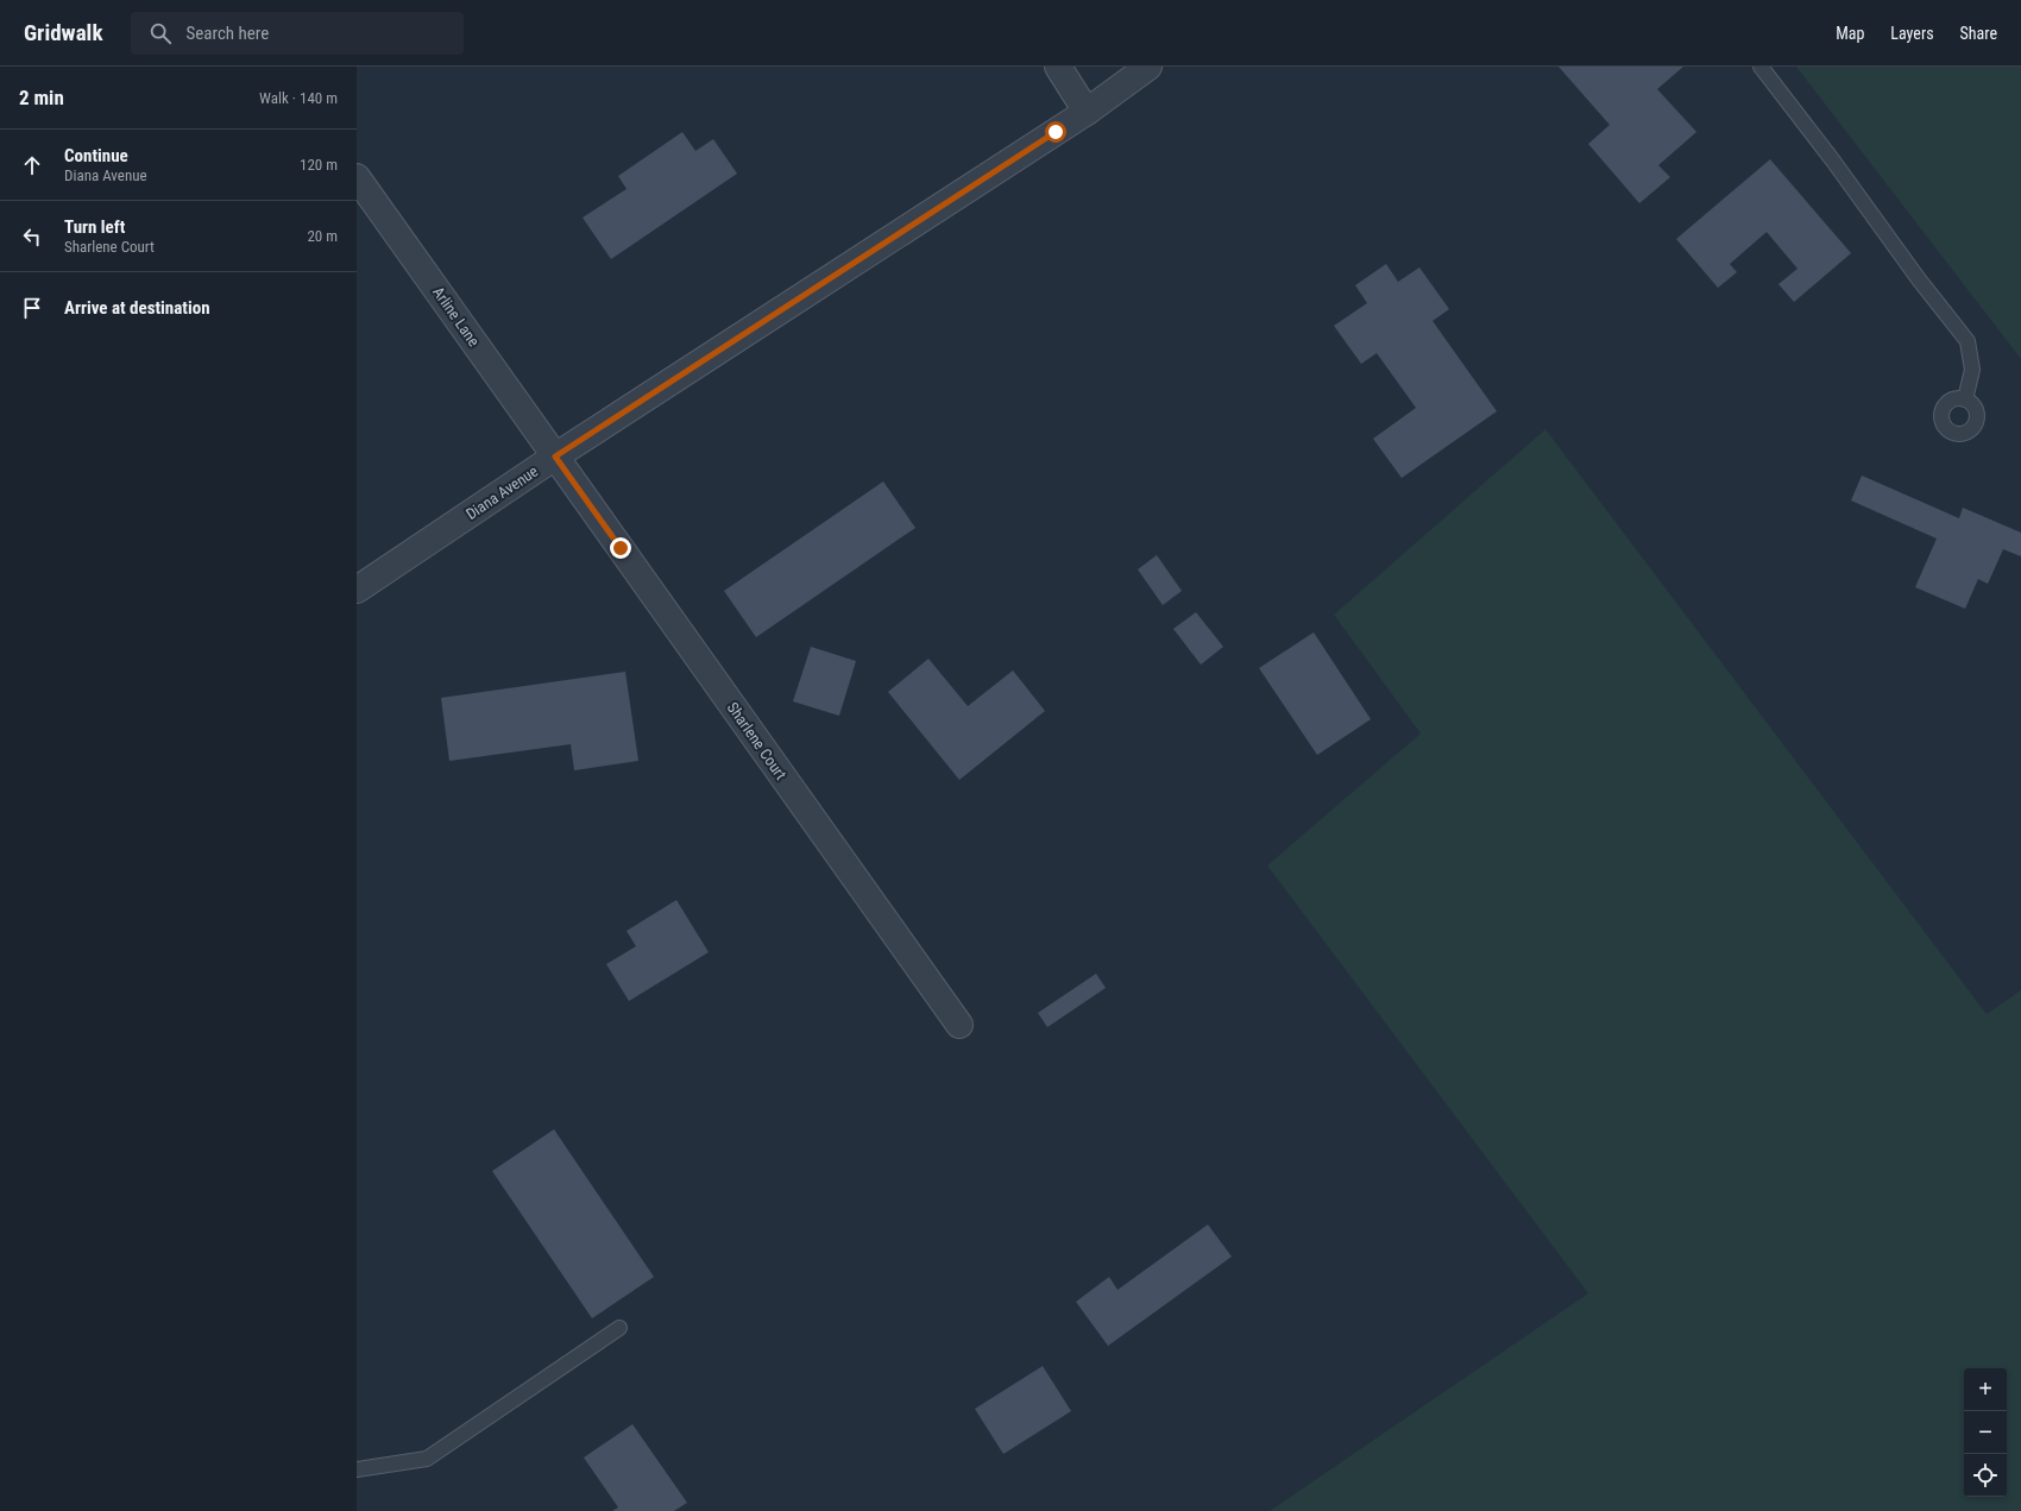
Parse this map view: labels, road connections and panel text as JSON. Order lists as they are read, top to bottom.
{
  "streets": {
    "street": ["Arline Lane", "Diana Avenue", "Sharlene Court"]
  },
  "crossings": [
    ["Arline Lane", "Diana Avenue"],
    ["Arline Lane", "Sharlene Court"],
    ["Diana Avenue", "Sharlene Court"]
  ],
  "page": {
    "header": "Gridwalk",
    "search": "Search here",
    "nav": ["Map", "Layers", "Share"],
    "heading": ["2 min", "Walk · 140 m"],
    "list": [
      ["Continue", "Diana Avenue", "120 m"],
      ["Turn left", "Sharlene Court", "20 m"],
      "Arrive at destination"
    ],
    "map_buttons": ["+", "−"]
  }
}
